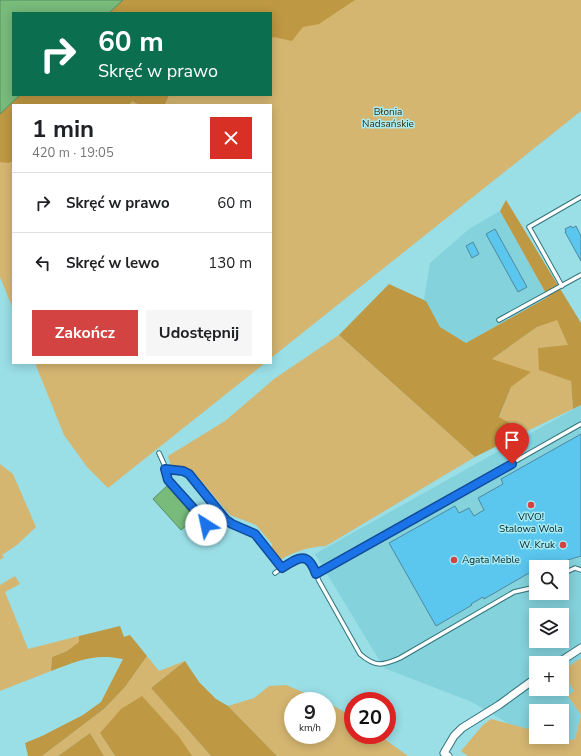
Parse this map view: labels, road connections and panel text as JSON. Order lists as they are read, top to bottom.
{
  "parks": ["Błonia Nadsańskie"],
  "places": ["VIVO! Stalowa Wola", "W. Kruk", "Agata Meble"],
  "page": {
    "turn": ["60 m", "Skręć w prawo"],
    "heading": ["1 min", "420 m · 19:05"],
    "list": [
      {
        "name": "Skręć w prawo",
        "value": "60 m"
      },
      {
        "name": "Skręć w lewo",
        "value": "130 m"
      }
    ],
    "buttons": ["Zakończ", "Udostępnij"],
    "map_buttons": ["+", "−"],
    "speed": "9 km/h",
    "limit": "20"
  }
}
